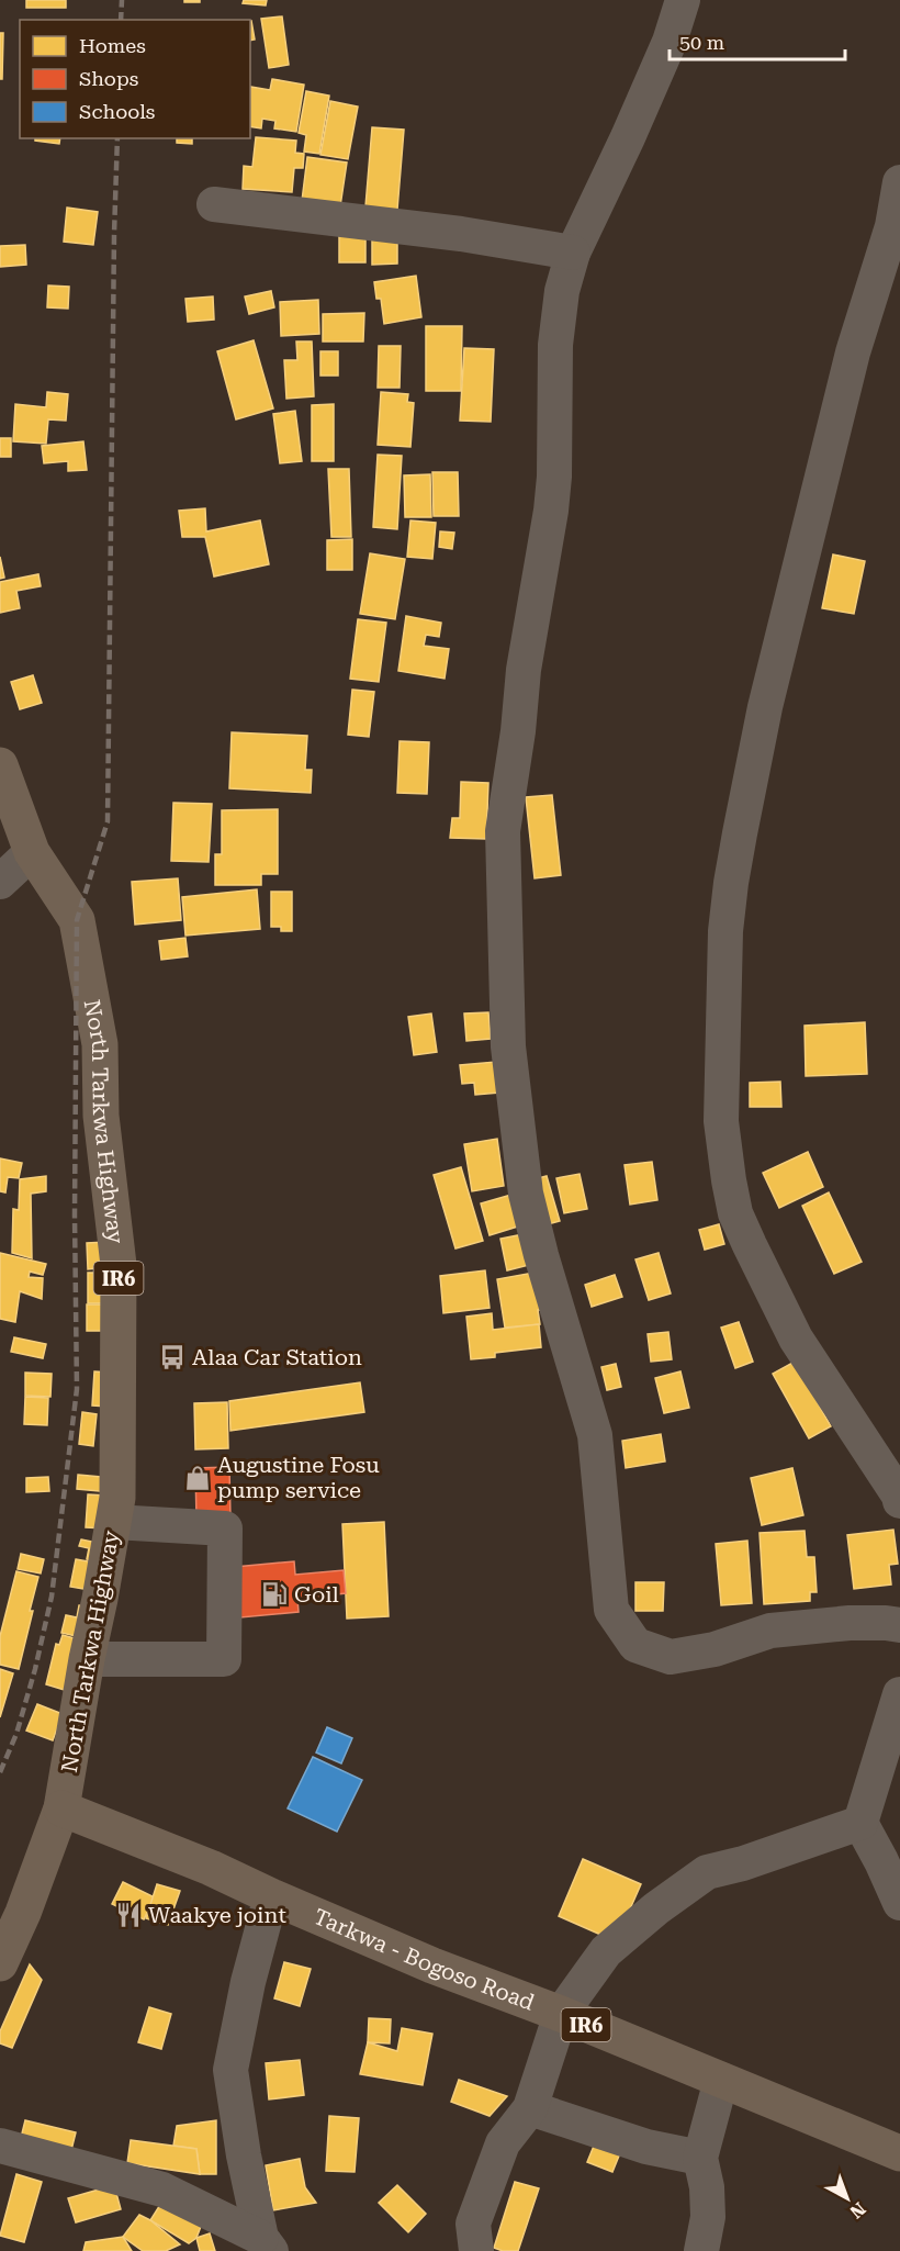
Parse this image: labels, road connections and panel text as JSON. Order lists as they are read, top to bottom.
{
  "streets": {
    "main road": ["North Tarkwa Highway", "IR6", "Tarkwa - Bogoso Road"]
  },
  "crossings": [
    ["North Tarkwa Highway", "Tarkwa - Bogoso Road"]
  ],
  "places": {
    "bus stop": ["Alaa Car Station"],
    "shop": ["Augustine Fosu pump service"],
    "fuel station": ["Goil"],
    "restaurant": ["Waakye joint"]
  },
  "legend": ["Homes", "Shops", "Schools"],
  "scale_bar": "50 m",
  "north": "bottom right"
}
